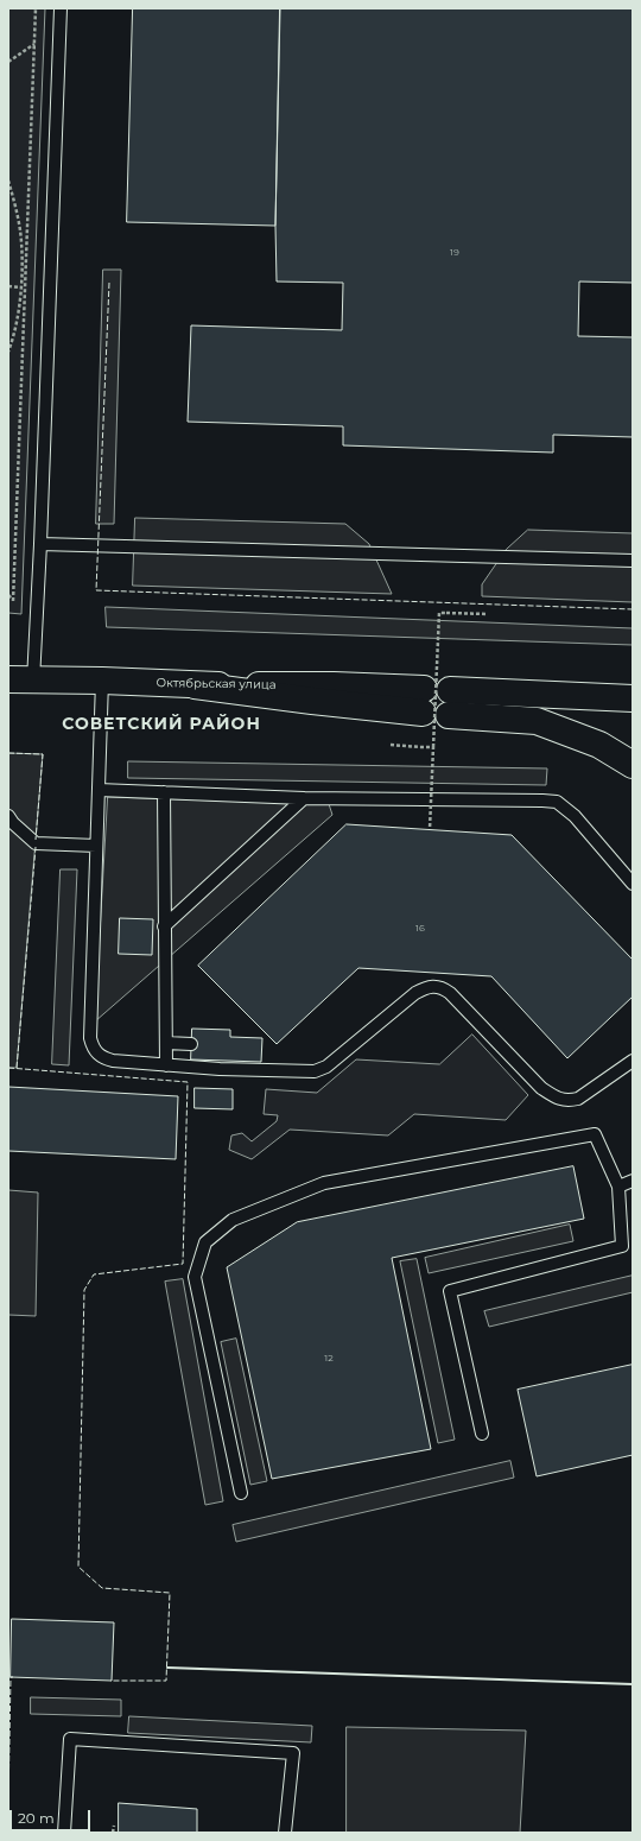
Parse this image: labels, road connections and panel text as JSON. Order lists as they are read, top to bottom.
{
  "streets": {
    "main road": ["Октябрьская улица"]
  },
  "districts": ["СОВЕТСКИЙ РАЙОН"],
  "house_numbers": ["19", "16", "12"],
  "scale_bar": "20 m"
}
